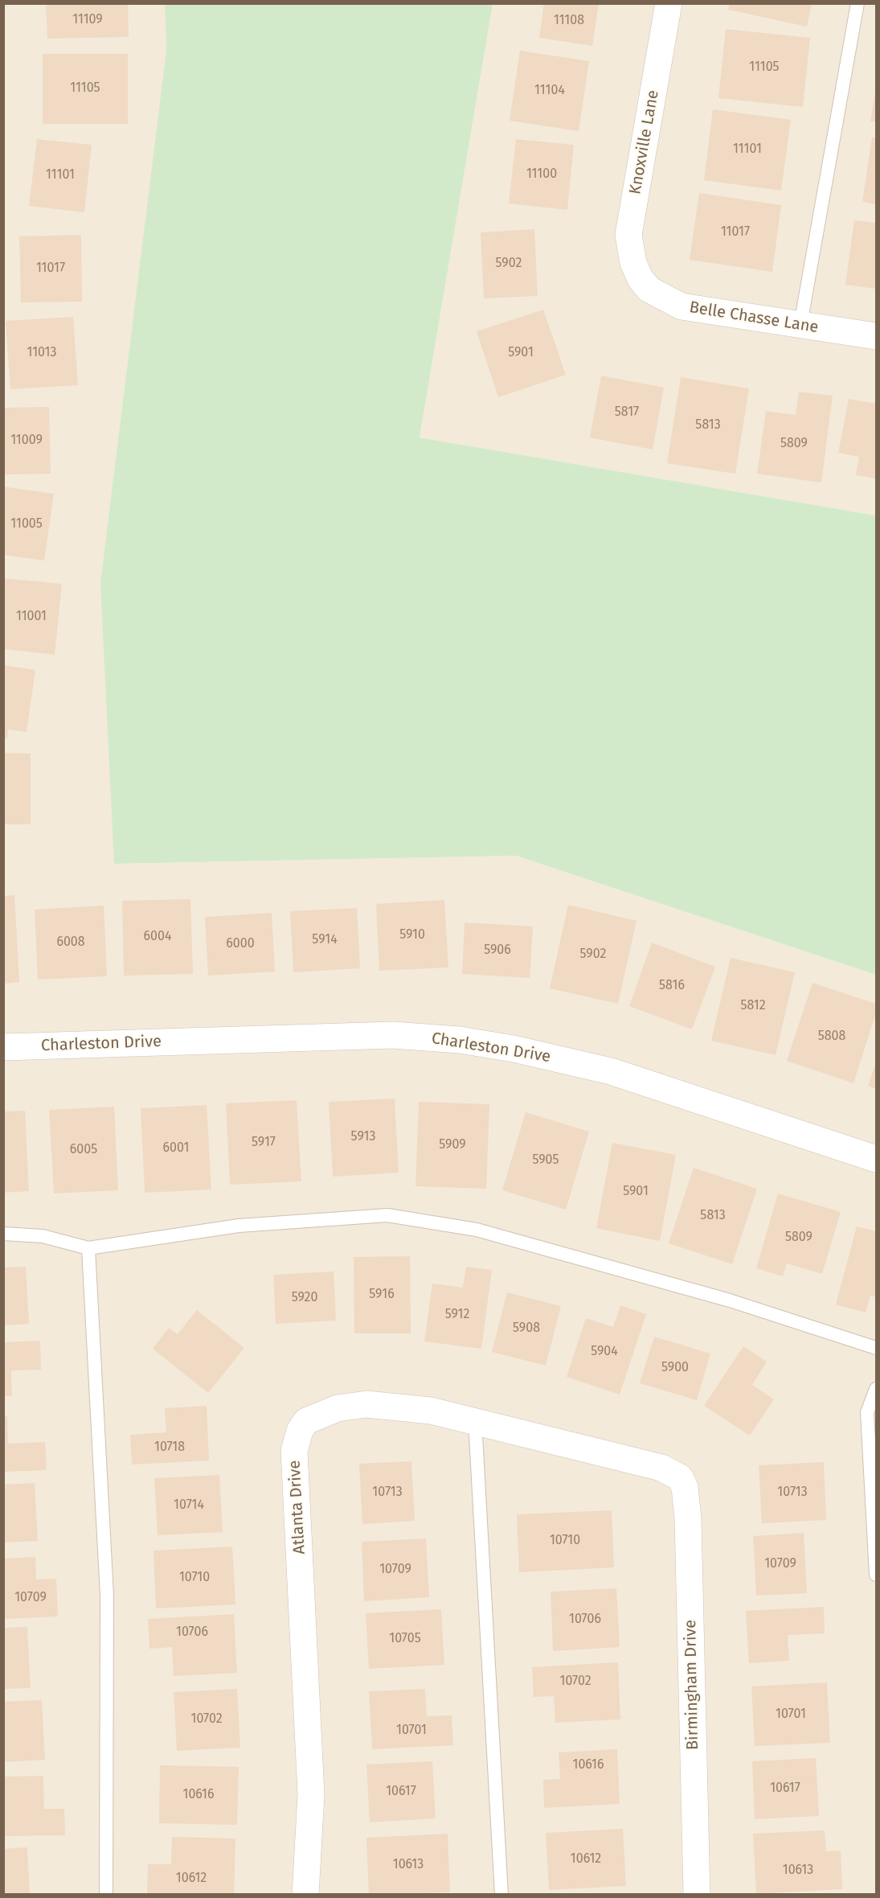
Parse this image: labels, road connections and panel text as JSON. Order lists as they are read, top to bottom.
{
  "streets": {
    "street": [
      "Knoxville Lane",
      "Belle Chasse Lane",
      "Charleston Drive",
      "Atlanta Drive",
      "Birmingham Drive"
    ]
  },
  "crossings": [
    ["Knoxville Lane", "Belle Chasse Lane"],
    ["Atlanta Drive", "Birmingham Drive"]
  ],
  "house_numbers": [
    "11109",
    "11108",
    "11105",
    "11105",
    "11104",
    "11101",
    "11100",
    "11101",
    "11017",
    "5902",
    "11017",
    "11013",
    "5901",
    "5817",
    "5813",
    "11009",
    "5809",
    "11005",
    "11001",
    "5910",
    "6004",
    "5914",
    "6008",
    "6000",
    "5906",
    "5902",
    "5816",
    "5812",
    "5808",
    "5913",
    "5917",
    "5909",
    "6001",
    "6005",
    "5905",
    "5901",
    "5813",
    "5809",
    "5916",
    "5920",
    "5912",
    "5908",
    "5904",
    "5900",
    "10718",
    "10713",
    "10713",
    "10714",
    "10710",
    "10709",
    "10709",
    "10710",
    "10709",
    "10706",
    "10706",
    "10705",
    "10702",
    "10701",
    "10702",
    "10701",
    "10616",
    "10617",
    "10617",
    "10616",
    "10612",
    "10613",
    "10613",
    "10612"
  ]
}
